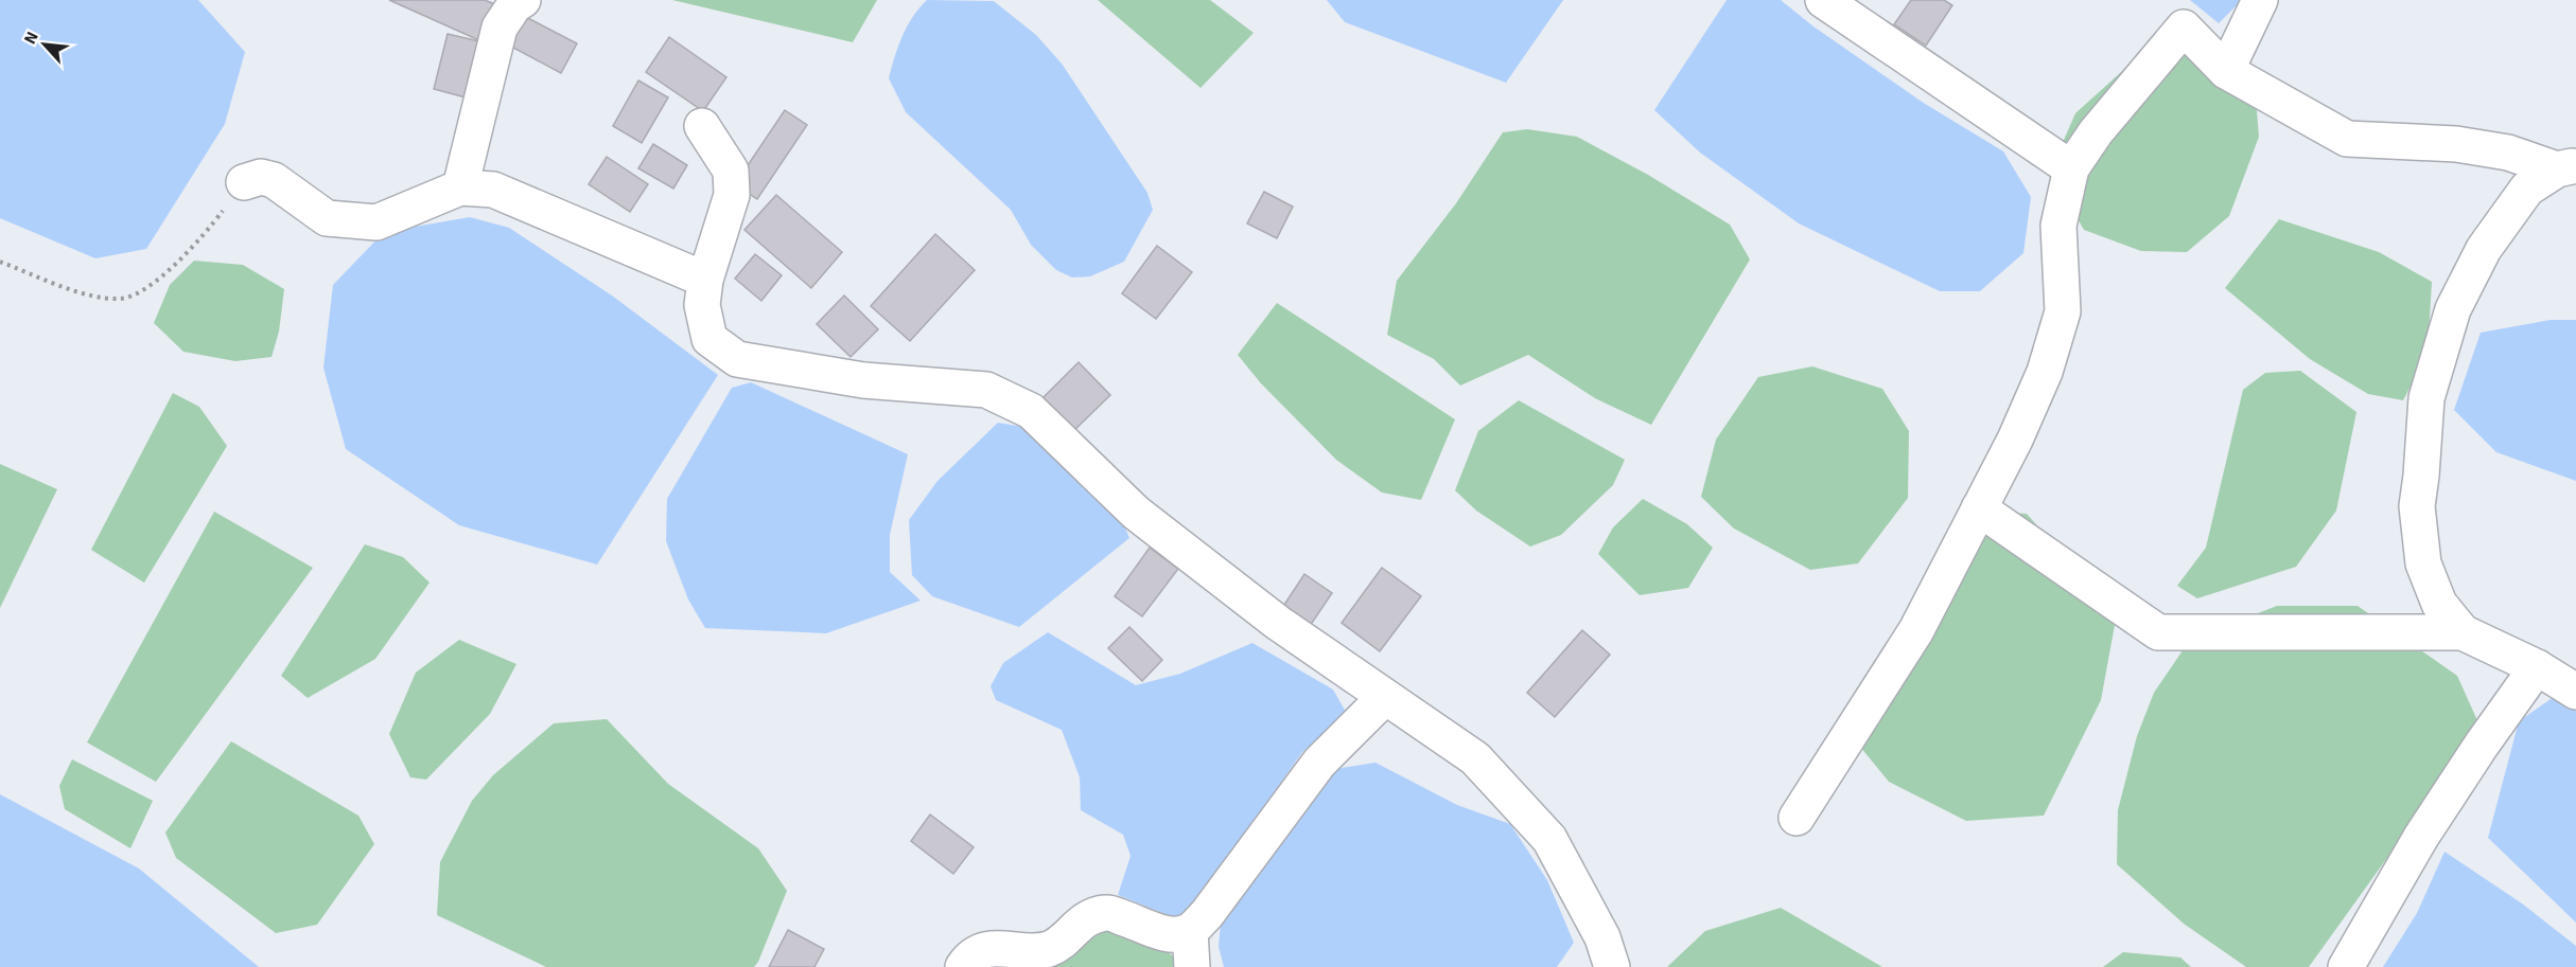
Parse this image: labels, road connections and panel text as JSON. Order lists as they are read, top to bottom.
{
  "north": "top left"
}
